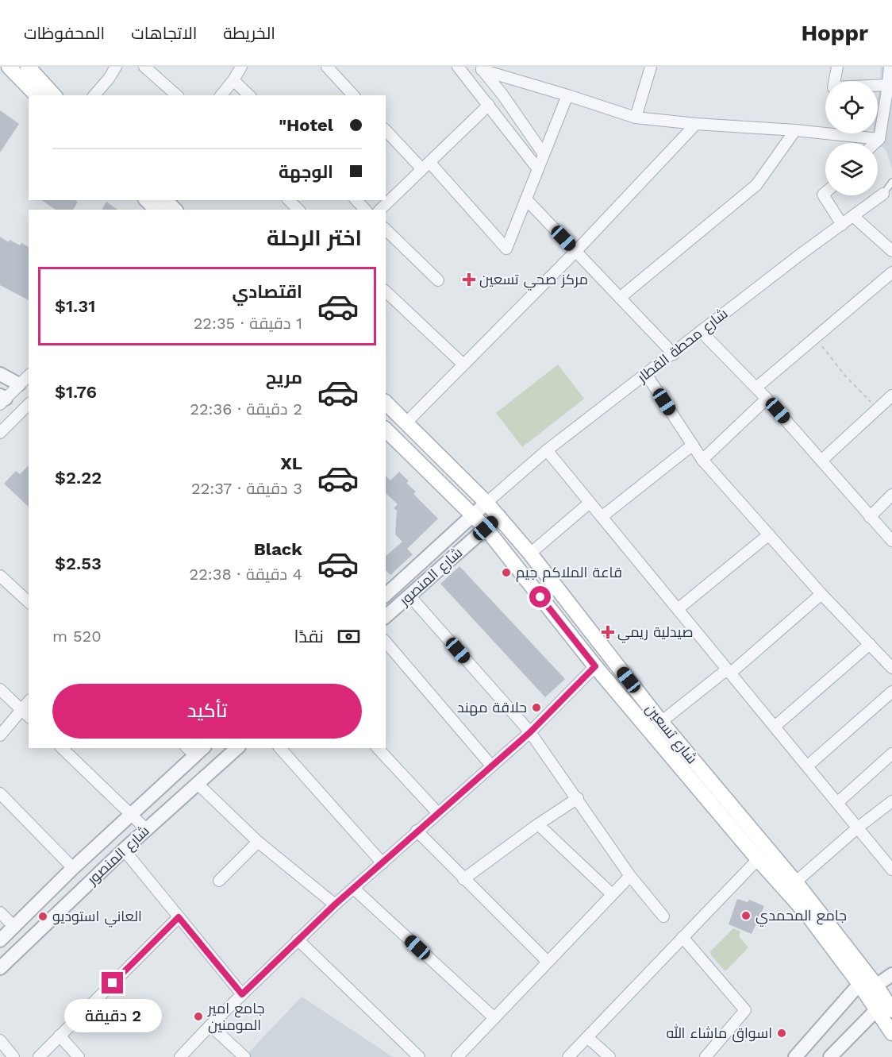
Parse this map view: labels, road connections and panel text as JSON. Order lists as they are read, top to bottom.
{
  "streets": {
    "main road": ["شارع تسعين"],
    "street": ["شارع محطة القطار", "شارع المنصور"]
  },
  "crossings": [
    ["شارع محطة القطار", "شارع المنصور"],
    ["شارع محطة القطار", "شارع تسعين"],
    ["شارع المنصور", "شارع تسعين"]
  ],
  "places": {
    "health": ["مركز صحي تسعين", "صيدلية ريمي"],
    "other": [
      "قاعة الملاكم جيم",
      "حلاقة مهند",
      "جامع المحمدي",
      "العاني استوديو",
      "جامع امير المومنين",
      "اسواق ماشاء الله"
    ]
  },
  "page": {
    "header": "Hoppr",
    "nav": ["الخريطة", "الاتجاهات", "المحفوظات"],
    "banner": ["Hotel\"", "الوجهة"],
    "heading": "اختر الرحلة",
    "list": [
      {
        "name": "اقتصادي",
        "note": "1 دقيقة · 22:35",
        "value": "$1.31"
      },
      {
        "name": "مريح",
        "note": "2 دقيقة · 22:36",
        "value": "$1.76"
      },
      {
        "name": "XL",
        "note": "3 دقيقة · 22:37",
        "value": "$2.22"
      },
      {
        "name": "Black",
        "note": "4 دقيقة · 22:38",
        "value": "$2.53"
      }
    ],
    "pay": ["نقدًا", "520 m"],
    "buttons": "تأكيد",
    "bubble": "2 دقيقة"
  }
}
